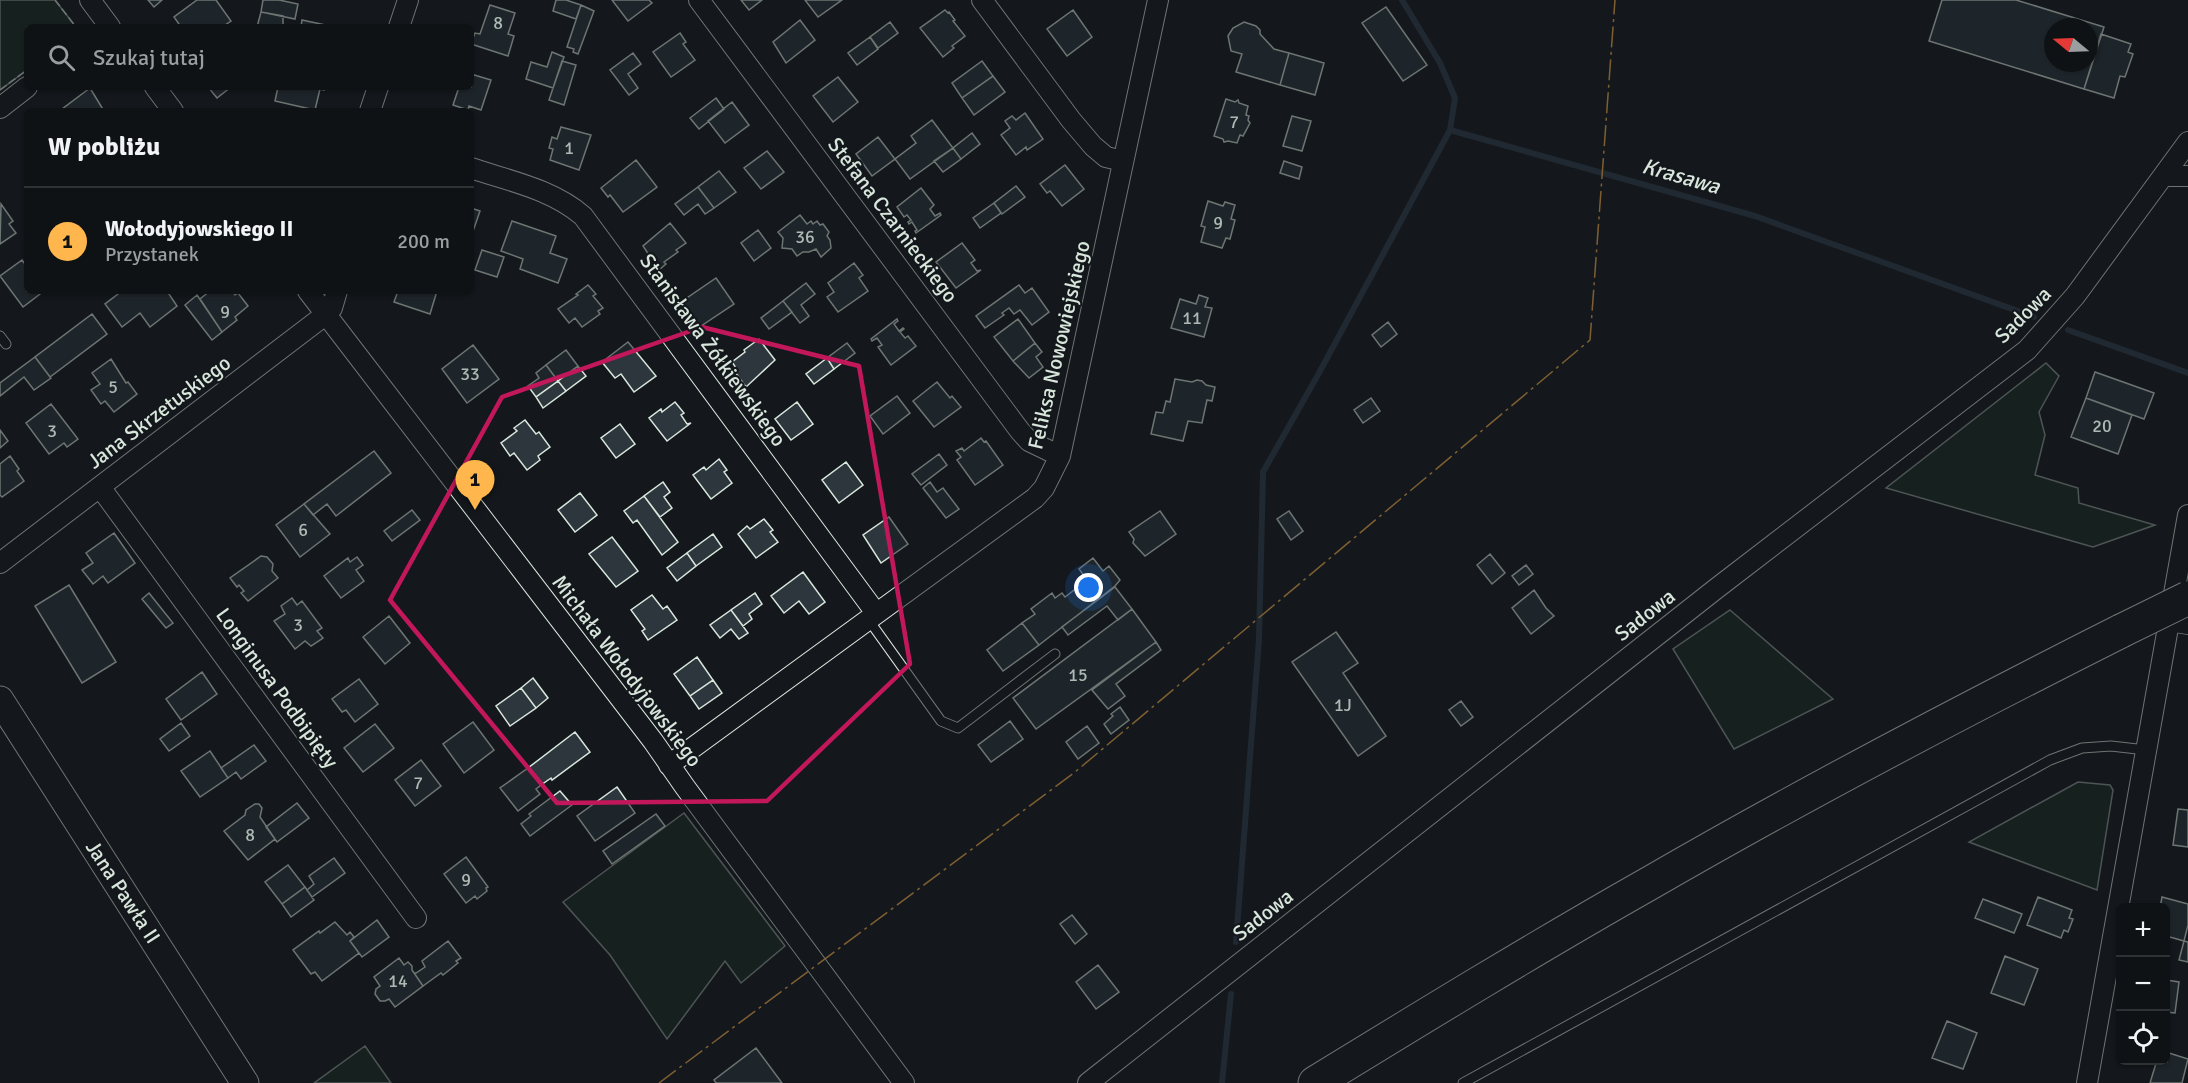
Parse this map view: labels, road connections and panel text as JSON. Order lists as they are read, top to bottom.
{
  "streets": {
    "main road": ["Jana Pawła II"],
    "street": [
      "Stefana Czarnieckiego",
      "Sadowa",
      "Feliksa Nowowiejskiego",
      "Stanisława Żółkiewskiego",
      "Jana Skrzetuskiego",
      "Michała Wołodyjowskiego",
      "Longinusa Podbipięty"
    ]
  },
  "crossings": [
    ["Stefana Czarnieckiego", "Feliksa Nowowiejskiego"],
    ["Feliksa Nowowiejskiego", "Stanisława Żółkiewskiego"],
    ["Feliksa Nowowiejskiego", "Michała Wołodyjowskiego"],
    ["Jana Skrzetuskiego", "Michała Wołodyjowskiego"],
    ["Jana Skrzetuskiego", "Longinusa Podbipięty"]
  ],
  "water": ["Krasawa"],
  "house_numbers": [
    "8",
    "7",
    "1",
    "9",
    "36",
    "9",
    "11",
    "33",
    "5",
    "20",
    "3",
    "6",
    "3",
    "15",
    "1J",
    "7",
    "8",
    "9",
    "14"
  ],
  "north": "left",
  "page": {
    "search": "Szukaj tutaj",
    "heading": "W pobliżu",
    "list": [
      {
        "mark": "1",
        "name": "Wołodyjowskiego II",
        "note": "Przystanek",
        "value": "200 m"
      }
    ],
    "pins": "1",
    "map_buttons": ["+", "−"]
  }
}
